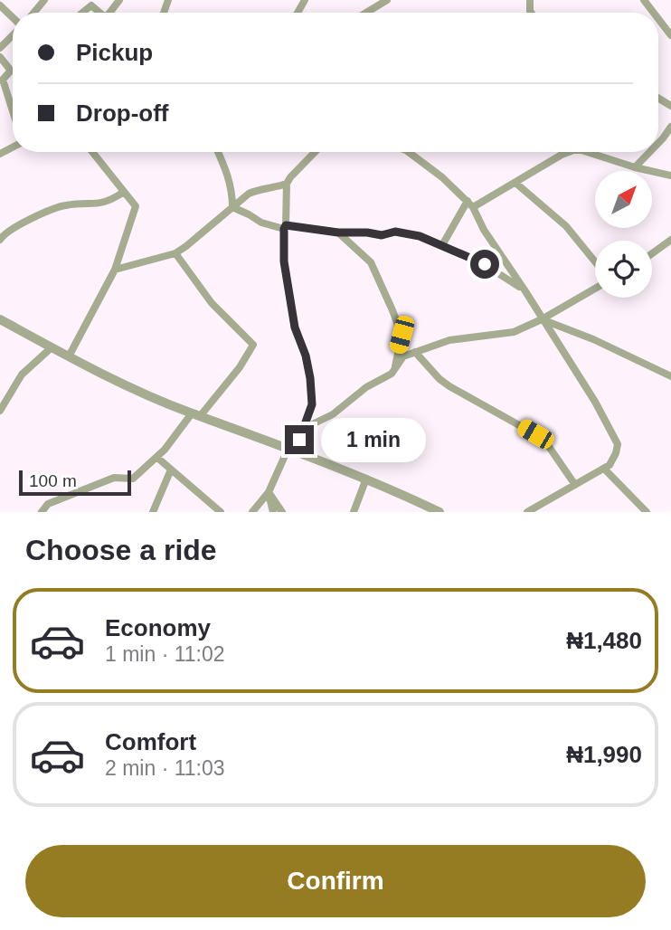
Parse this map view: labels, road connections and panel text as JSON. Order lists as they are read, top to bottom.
{
  "scale_bar": "100 m",
  "north": "top right",
  "page": {
    "banner": ["Pickup", "Drop-off"],
    "bubble": "1 min",
    "scale": "100 m",
    "heading": "Choose a ride",
    "list": [
      {
        "name": "Economy",
        "note": "1 min · 11:02",
        "value": "₦1,480"
      },
      {
        "name": "Comfort",
        "note": "2 min · 11:03",
        "value": "₦1,990"
      }
    ],
    "buttons": "Confirm"
  }
}
